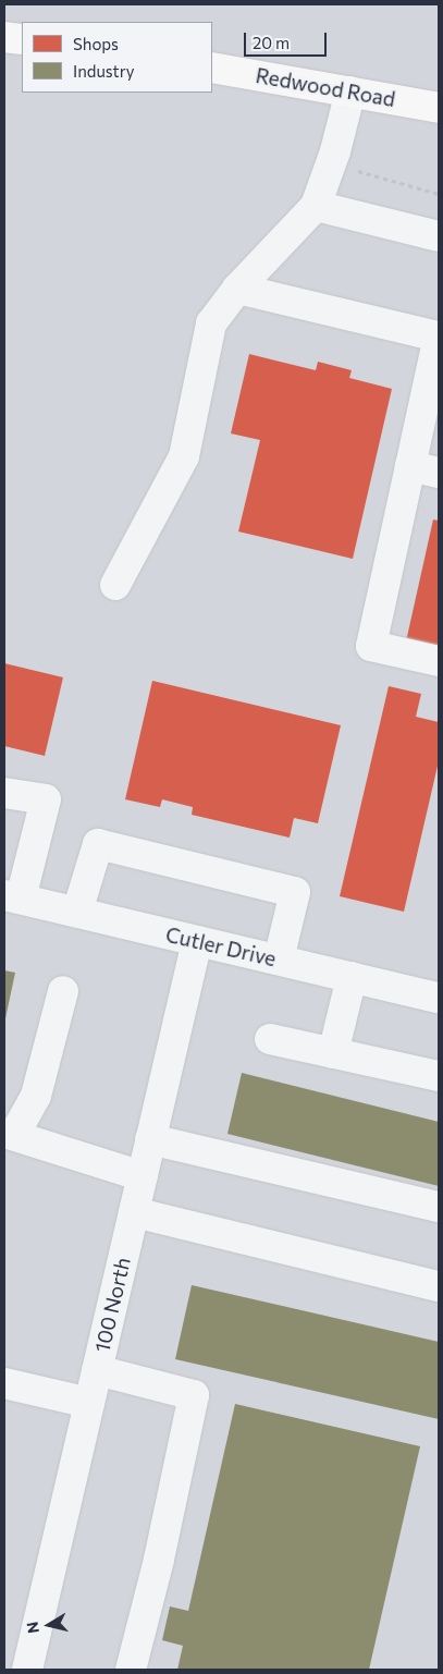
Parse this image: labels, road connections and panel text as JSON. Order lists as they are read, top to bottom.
{
  "streets": {
    "main road": ["Redwood Road"],
    "street": ["Cutler Drive", "100 North"]
  },
  "crossings": [
    ["Cutler Drive", "100 North"]
  ],
  "legend": ["Shops", "Industry"],
  "scale_bar": "20 m",
  "north": "left"
}
